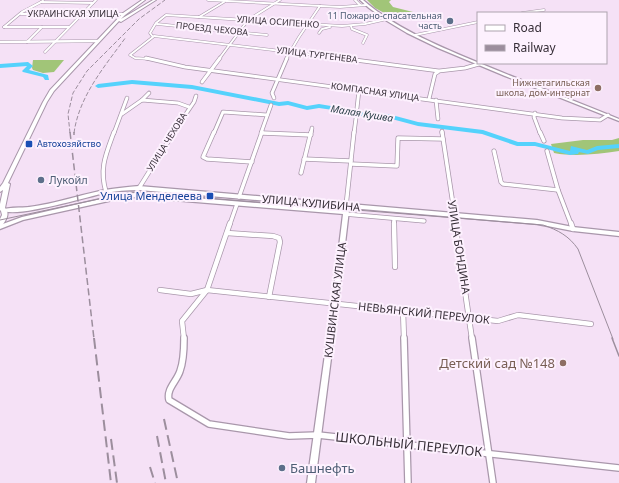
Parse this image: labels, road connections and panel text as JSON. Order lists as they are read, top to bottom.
{
  "streets": {
    "main road": ["УЛИЦА КУЛИБИНА", "КУШВИНСКАЯ УЛИЦА"],
    "street": [
      "УКРАИНСКАЯ УЛИЦА",
      "УЛИЦА ОСИПЕНКО",
      "ПРОЕЗД ЧЕХОВА",
      "УЛИЦА ТУРГЕНЕВА",
      "КОМПАСНАЯ УЛИЦА",
      "УЛИЦА ЧЕХОВА",
      "УЛИЦА БОНДИНА",
      "НЕВЬЯНСКИЙ ПЕРЕУЛОК",
      "ШКОЛЬНЫЙ ПЕРЕУЛОК"
    ]
  },
  "crossings": [
    ["УЛИЦА ОСИПЕНКО", "ПРОЕЗД ЧЕХОВА"],
    ["УЛИЦА ТУРГЕНЕВА", "КОМПАСНАЯ УЛИЦА"],
    ["УЛИЦА ЧЕХОВА", "УЛИЦА КУЛИБИНА"],
    ["УЛИЦА КУЛИБИНА", "УЛИЦА БОНДИНА"],
    ["УЛИЦА КУЛИБИНА", "КУШВИНСКАЯ УЛИЦА"],
    ["УЛИЦА БОНДИНА", "НЕВЬЯНСКИЙ ПЕРЕУЛОК"],
    ["УЛИЦА БОНДИНА", "ШКОЛЬНЫЙ ПЕРЕУЛОК"],
    ["КУШВИНСКАЯ УЛИЦА", "НЕВЬЯНСКИЙ ПЕРЕУЛОК"],
    ["КУШВИНСКАЯ УЛИЦА", "ШКОЛЬНЫЙ ПЕРЕУЛОК"],
    ["НЕВЬЯНСКИЙ ПЕРЕУЛОК", "ШКОЛЬНЫЙ ПЕРЕУЛОК"]
  ],
  "water": ["Малая Кушва"],
  "places": {
    "other": [
      "11 Пожарно-спасательная часть",
      "Нижнетагильская школа, дом-интернат",
      "Лукойл",
      "Детский сад №148",
      "Башнефть"
    ],
    "transit": ["Автохозяйство", "Улица Менделеева"]
  },
  "legend": ["Road", "Railway"]
}
